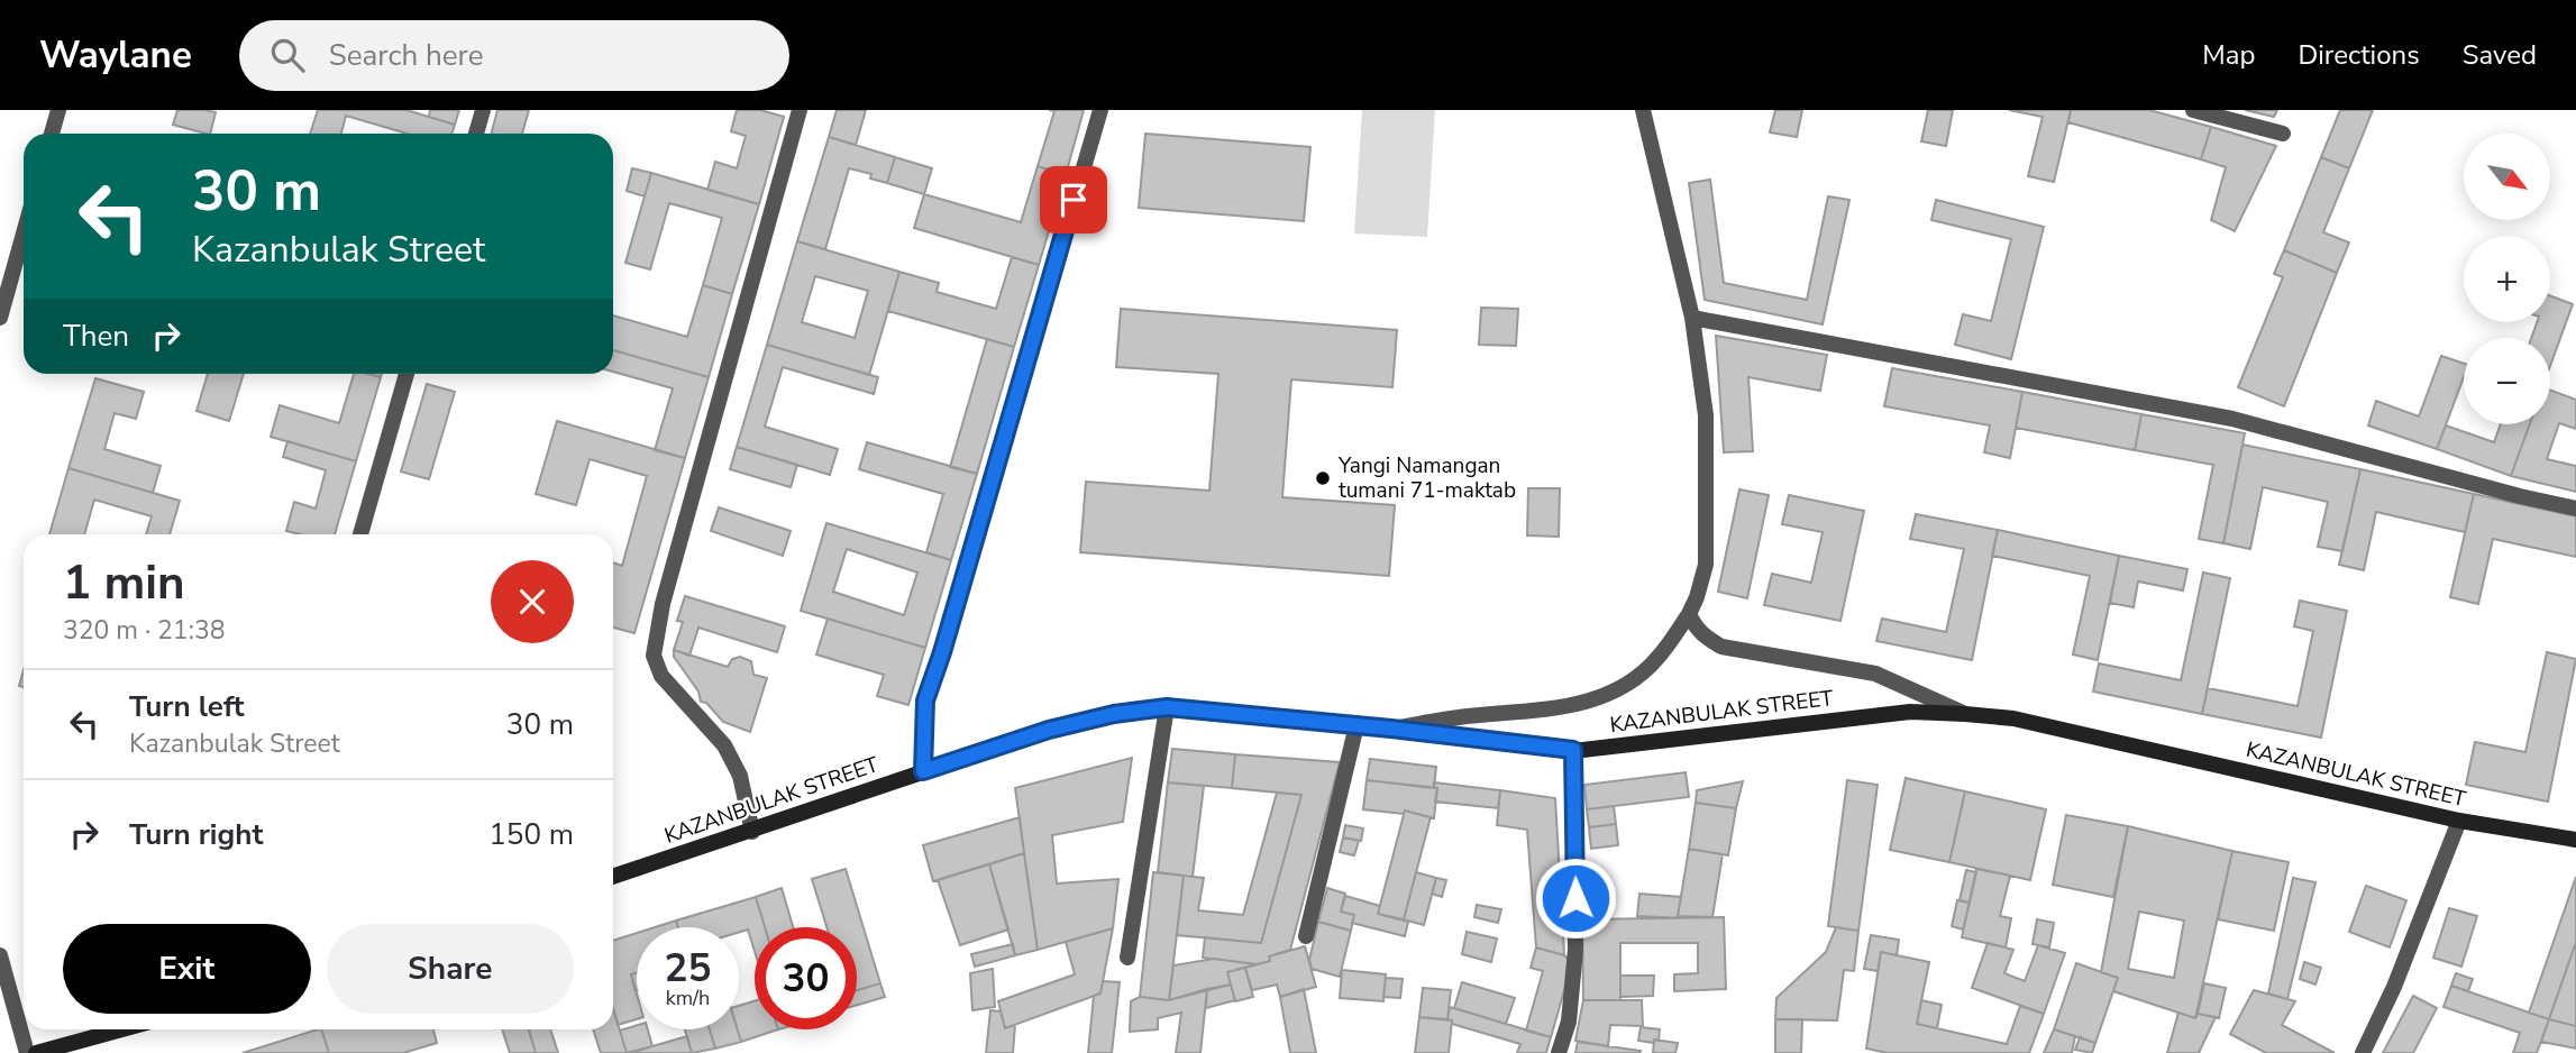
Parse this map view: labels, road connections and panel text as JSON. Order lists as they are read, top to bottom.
{
  "streets": {
    "main road": ["KAZANBULAK STREET"]
  },
  "places": ["Yangi Namangan tumani 71-maktab"],
  "north": "bottom right",
  "page": {
    "header": "Waylane",
    "search": "Search here",
    "nav": ["Map", "Directions", "Saved"],
    "map_buttons": ["+", "−"],
    "turn": ["30 m", "Kazanbulak Street"],
    "then": "Then",
    "heading": ["1 min", "320 m · 21:38"],
    "list": [
      {
        "name": "Turn left",
        "note": "Kazanbulak Street",
        "value": "30 m"
      },
      {
        "name": "Turn right",
        "value": "150 m"
      }
    ],
    "buttons": ["Exit", "Share"],
    "speed": "25 km/h",
    "limit": "30"
  }
}
